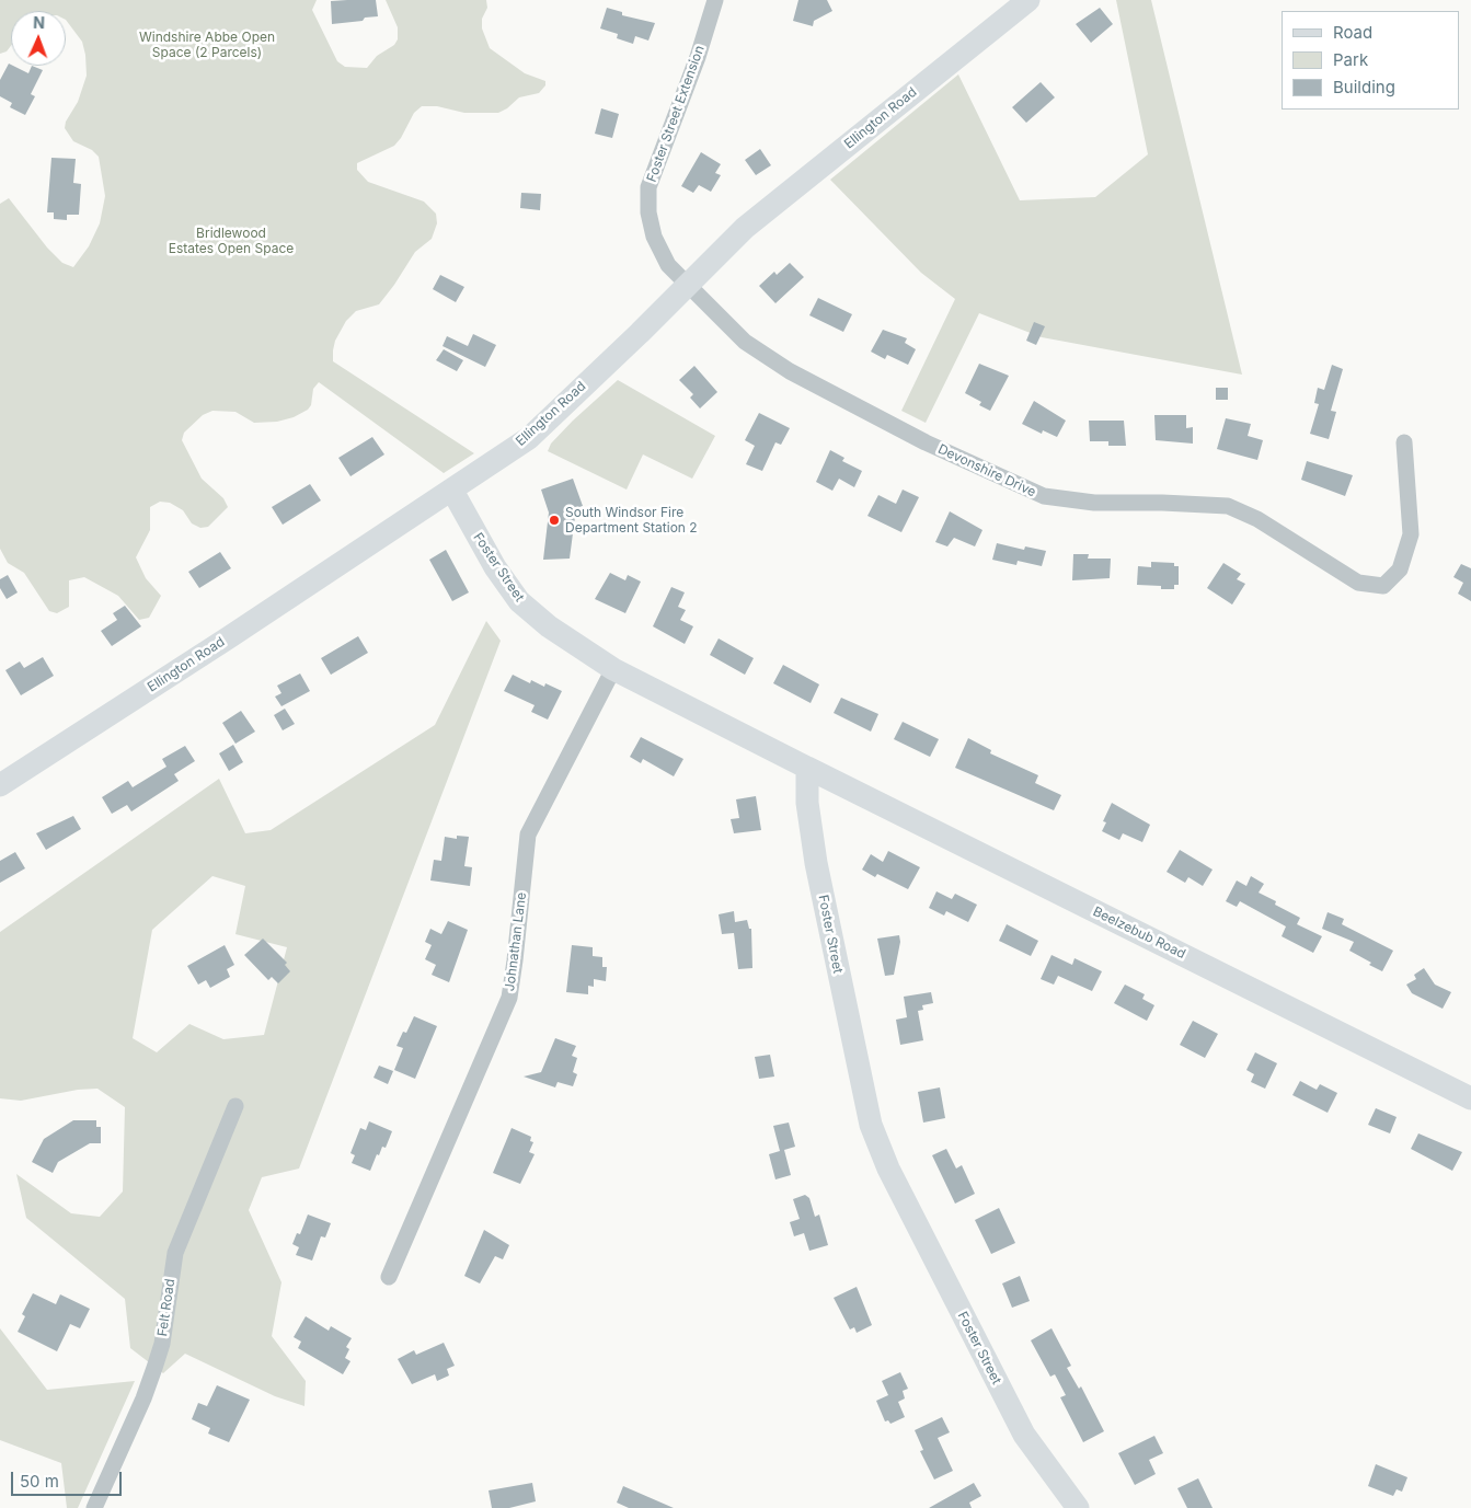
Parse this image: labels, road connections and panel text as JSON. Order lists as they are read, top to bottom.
{
  "streets": {
    "street": [
      "Foster Street Extension",
      "Ellington Road",
      "Devonshire Drive",
      "Foster Street",
      "Beelzebub Road",
      "Johnathan Lane",
      "Felt Road"
    ]
  },
  "crossings": [
    ["Foster Street Extension", "Ellington Road"],
    ["Foster Street Extension", "Devonshire Drive"],
    ["Ellington Road", "Devonshire Drive"],
    ["Ellington Road", "Foster Street"],
    ["Foster Street", "Beelzebub Road"],
    ["Foster Street", "Johnathan Lane"]
  ],
  "parks": ["Windshire Abbe Open Space (2 Parcels)", "Bridlewood Estates Open Space"],
  "places": ["South Windsor Fire Department Station 2"],
  "legend": ["Road", "Park", "Building"],
  "scale_bar": "50 m",
  "north": "top"
}
